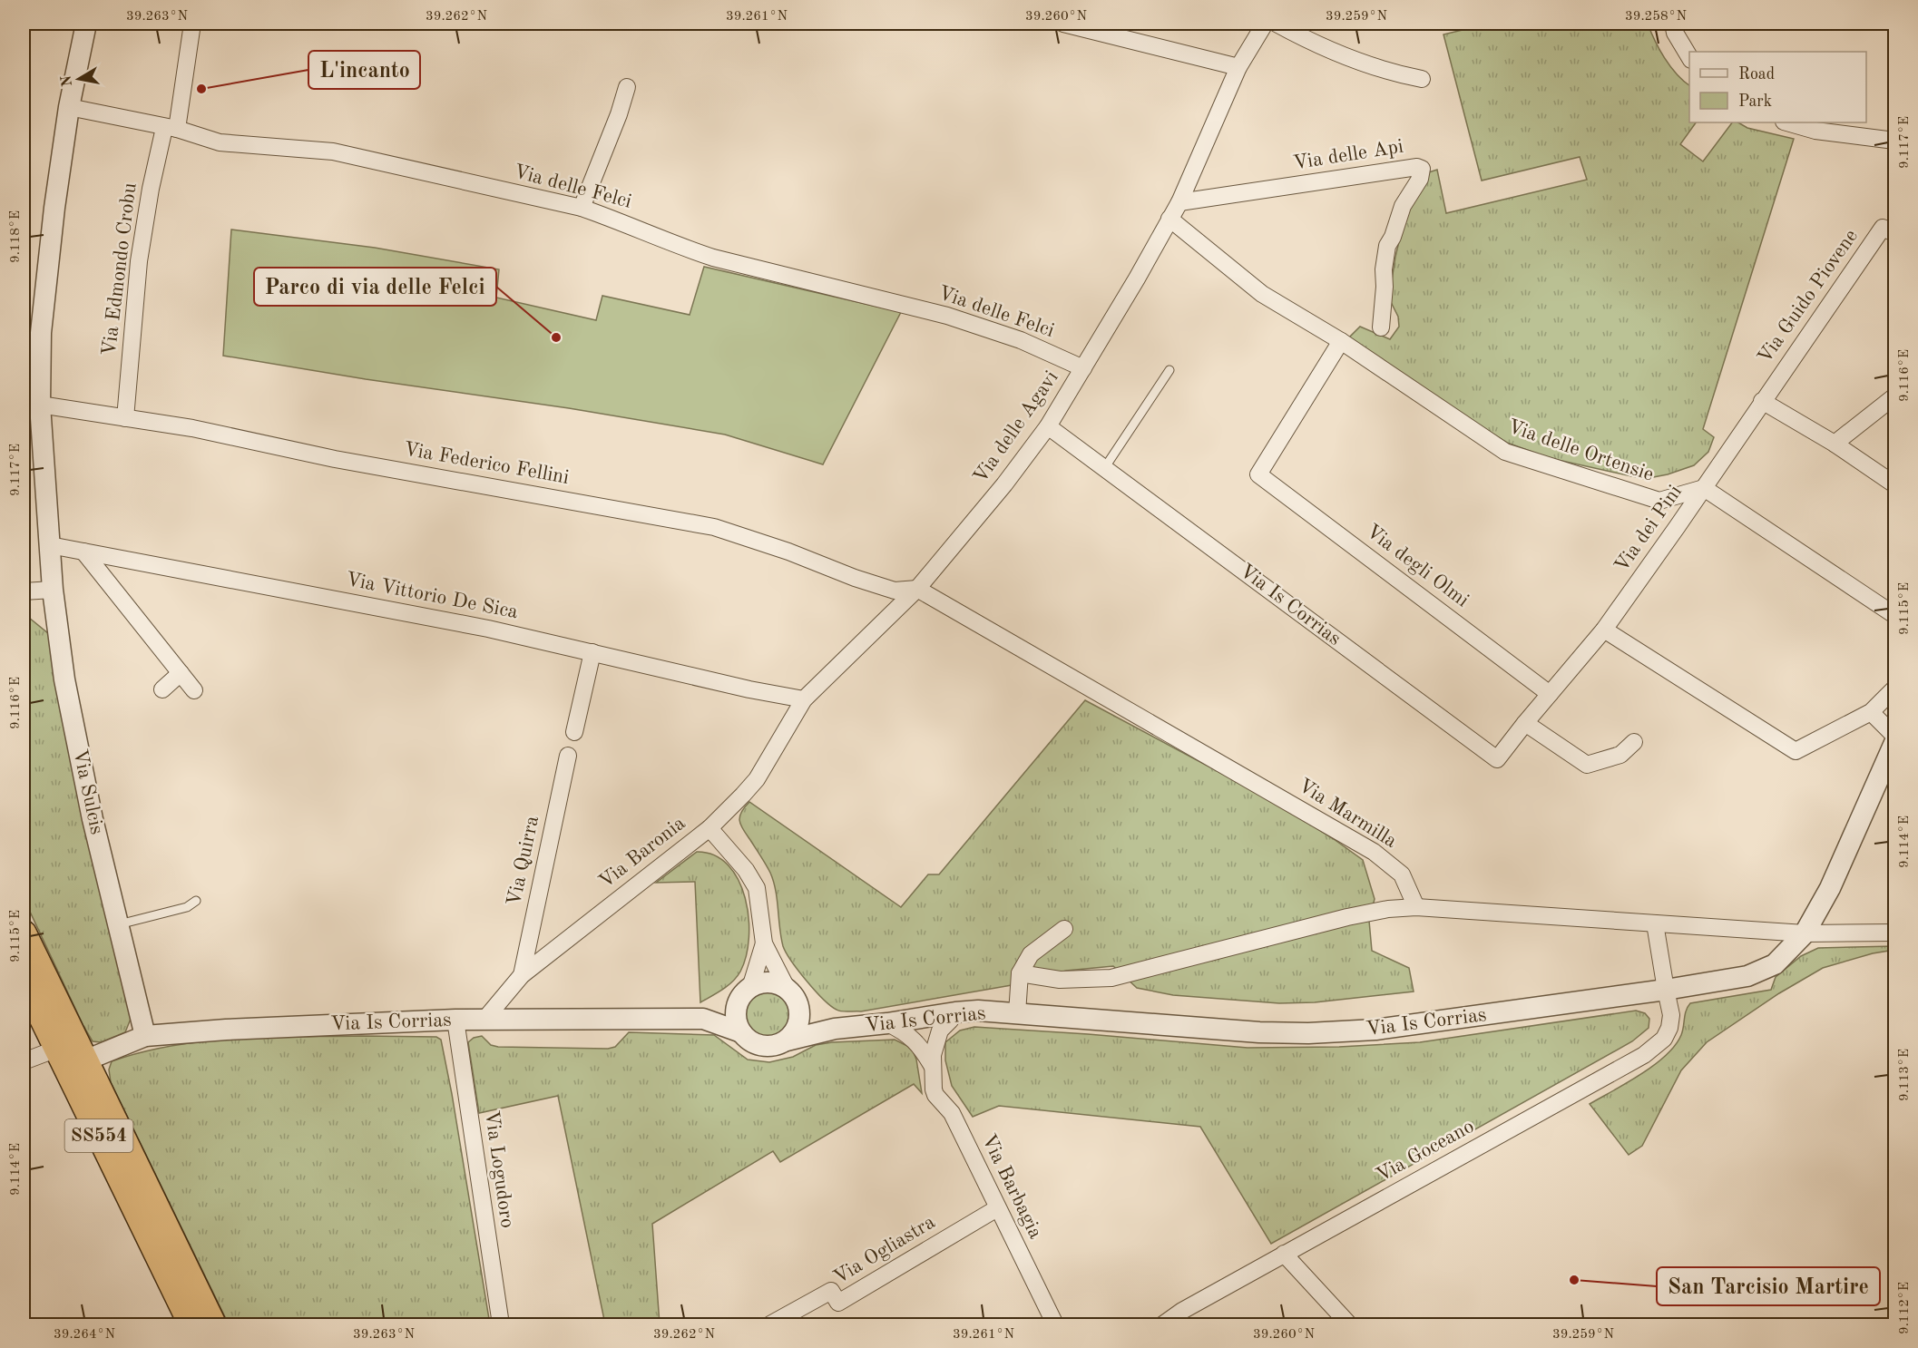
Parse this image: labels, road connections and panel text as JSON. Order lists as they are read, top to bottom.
{
  "streets": {
    "highway": ["SS554"],
    "street": [
      "Via delle Api",
      "Via delle Felci",
      "Via Edmondo Crobu",
      "Via Guido Piovene",
      "Via delle Agavi",
      "Via delle Ortensie",
      "Via Federico Fellini",
      "Via dei Pini",
      "Via degli Olmi",
      "Via Vittorio De Sica",
      "Via Is Corrias",
      "Via Sulcis",
      "Via Marmilla",
      "Via Baronia",
      "Via Quirra",
      "Via Goceano",
      "Via Logudoro",
      "Via Barbagia",
      "Via Ogliastra"
    ]
  },
  "crossings": [
    ["Via delle Api", "Via delle Agavi"],
    ["Via delle Felci", "Via Edmondo Crobu"],
    ["Via delle Felci", "Via delle Agavi"],
    ["Via delle Felci", "Via Sulcis"],
    ["Via Edmondo Crobu", "Via Federico Fellini"],
    ["Via delle Agavi", "Via delle Ortensie"],
    ["Via delle Agavi", "Via Federico Fellini"],
    ["Via delle Agavi", "Via Vittorio De Sica"],
    ["Via delle Agavi", "Via Is Corrias"],
    ["Via delle Agavi", "Via Marmilla"],
    ["Via delle Agavi", "Via Baronia"],
    ["Via delle Ortensie", "Via dei Pini"],
    ["Via delle Ortensie", "Via degli Olmi"],
    ["Via Federico Fellini", "Via Sulcis"],
    ["Via Federico Fellini", "Via Marmilla"],
    ["Via dei Pini", "Via degli Olmi"],
    ["Via dei Pini", "Via Is Corrias"],
    ["Via Vittorio De Sica", "Via Sulcis"],
    ["Via Vittorio De Sica", "Via Baronia"],
    ["Via Is Corrias", "Via Sulcis"],
    ["Via Is Corrias", "Via Baronia"],
    ["Via Is Corrias", "SS554"],
    ["Via Is Corrias", "Via Goceano"],
    ["Via Is Corrias", "Via Logudoro"],
    ["Via Is Corrias", "Via Barbagia"],
    ["Via Baronia", "Via Quirra"],
    ["Via Barbagia", "Via Ogliastra"]
  ],
  "places": ["L'incanto", "Parco di via delle Felci", "San Tarcisio Martire"],
  "legend": ["Road", "Park"],
  "north": "left",
  "coordinates": [
    "39.263°N",
    "39.262°N",
    "39.261°N",
    "39.260°N",
    "39.259°N",
    "39.258°N",
    "9.117°E",
    "9.118°E",
    "9.116°E",
    "9.115°E",
    "9.114°E",
    "9.113°E",
    "9.112°E",
    "39.264°N"
  ]
}
